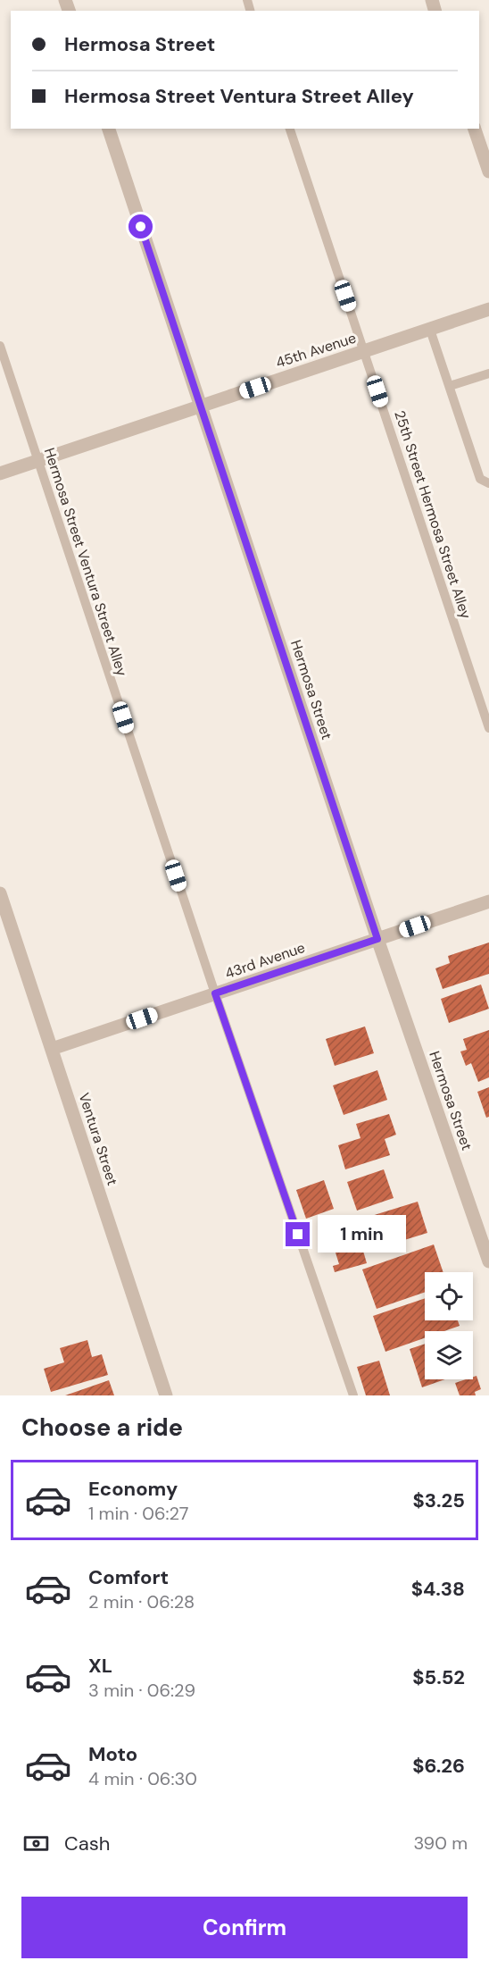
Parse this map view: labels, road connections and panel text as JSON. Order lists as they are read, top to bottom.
{
  "streets": {
    "street": [
      "45th Avenue",
      "Hermosa Street",
      "43rd Avenue",
      "Ventura Street"
    ],
    "lane": ["25th Street Hermosa Street Alley", "Hermosa Street Ventura Street Alley"]
  },
  "crossings": [
    ["45th Avenue", "25th Street Hermosa Street Alley"],
    ["45th Avenue", "Hermosa Street Ventura Street Alley"],
    ["45th Avenue", "Hermosa Street"],
    ["Hermosa Street Ventura Street Alley", "43rd Avenue"],
    ["Hermosa Street", "43rd Avenue"],
    ["43rd Avenue", "Ventura Street"]
  ],
  "page": {
    "banner": ["Hermosa Street", "Hermosa Street Ventura Street Alley"],
    "bubble": "1 min",
    "heading": "Choose a ride",
    "list": [
      {
        "name": "Economy",
        "note": "1 min · 06:27",
        "value": "$3.25"
      },
      {
        "name": "Comfort",
        "note": "2 min · 06:28",
        "value": "$4.38"
      },
      {
        "name": "XL",
        "note": "3 min · 06:29",
        "value": "$5.52"
      },
      {
        "name": "Moto",
        "note": "4 min · 06:30",
        "value": "$6.26"
      }
    ],
    "pay": ["Cash", "390 m"],
    "buttons": "Confirm"
  }
}
